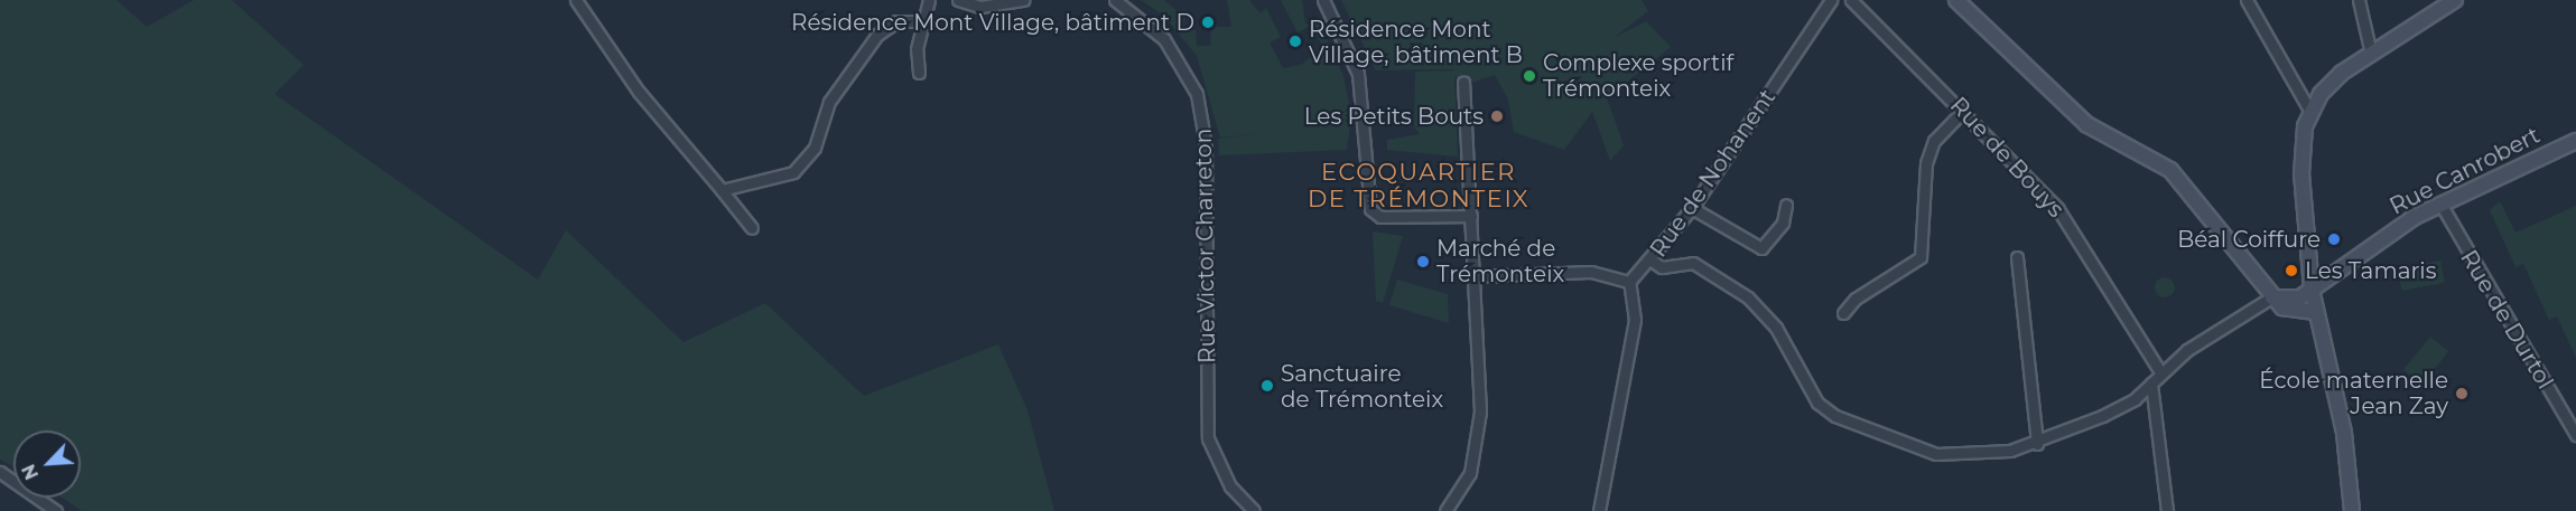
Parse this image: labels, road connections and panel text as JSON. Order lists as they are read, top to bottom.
{
  "streets": {
    "street": [
      "Rue de Bouys",
      "Rue Canrobert",
      "Rue de Nohanent",
      "Rue Victor Charreton",
      "Rue de Durtol"
    ]
  },
  "crossings": [
    ["Rue Canrobert", "Rue de Durtol"]
  ],
  "districts": ["ECOQUARTIER DE TRÉMONTEIX"],
  "places": [
    "Résidence Mont Village, bâtiment D",
    "Résidence Mont Village, bâtiment B",
    "Complexe sportif Trémonteix",
    "Les Petits Bouts",
    "Béal Coiffure",
    "Marché de Trémonteix",
    "Les Tamaris",
    "Sanctuaire de Trémonteix",
    "École maternelle Jean Zay"
  ],
  "north": "bottom left"
}
